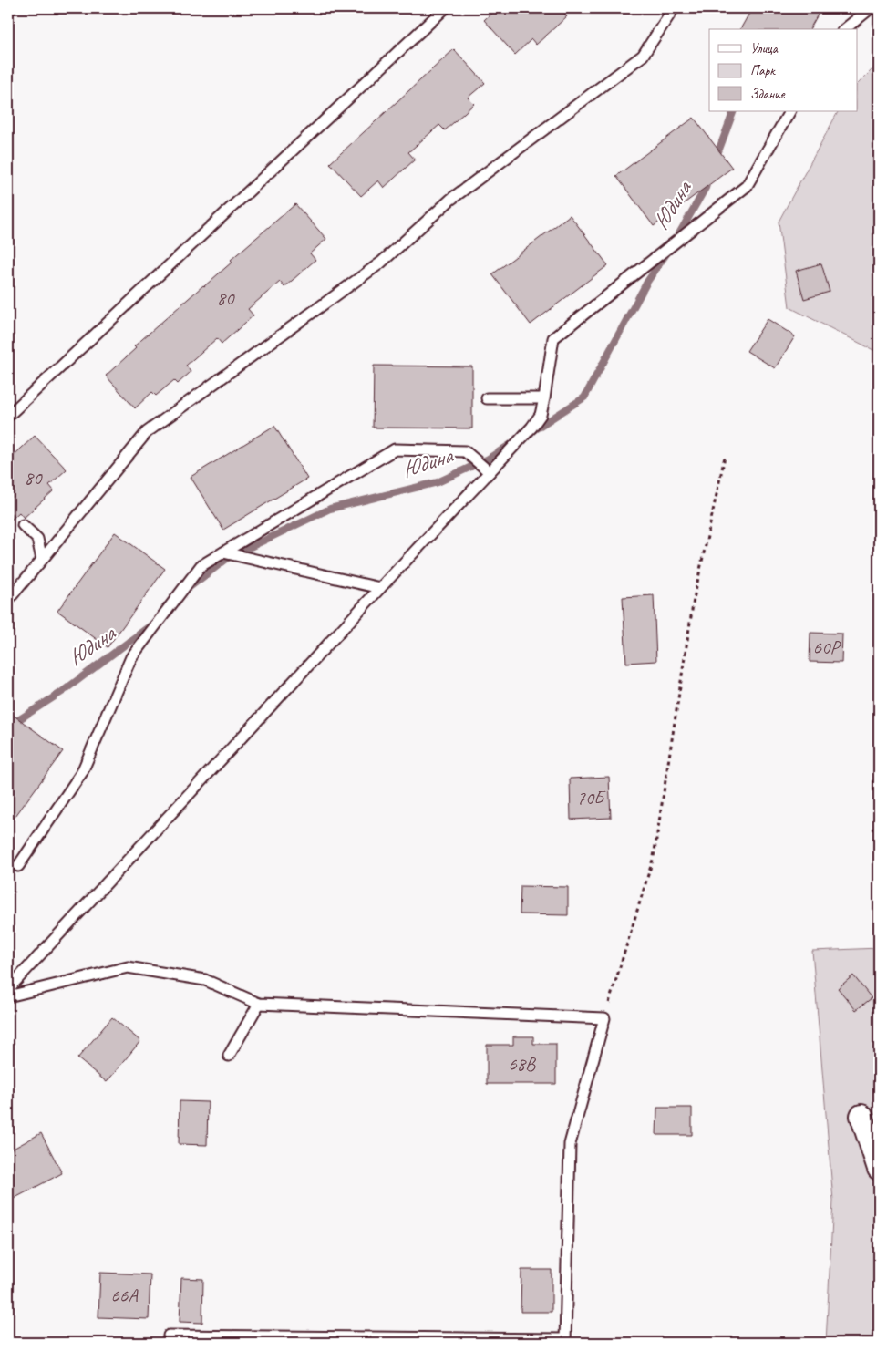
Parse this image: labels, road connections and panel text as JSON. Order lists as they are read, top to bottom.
{
  "water": ["Юдина"],
  "house_numbers": [
    "80",
    "80",
    "60Р",
    "70Б",
    "68В",
    "66А"
  ],
  "legend": ["Улица", "Парк", "Здание"]
}
